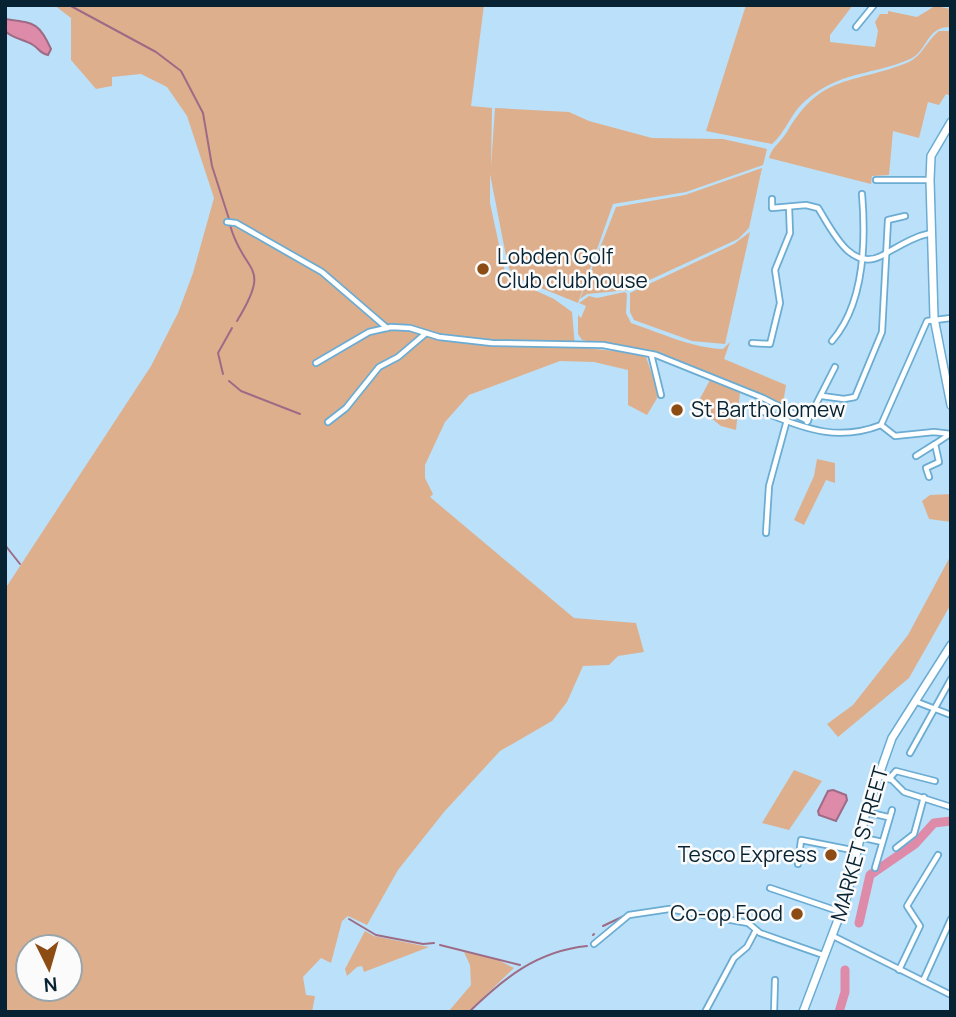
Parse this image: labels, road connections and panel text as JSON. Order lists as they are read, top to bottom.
{
  "streets": {
    "main road": ["MARKET STREET"]
  },
  "places": [
    "Lobden Golf Club clubhouse",
    "St Bartholomew",
    "Tesco Express",
    "Co-op Food"
  ],
  "north": "bottom"
}
